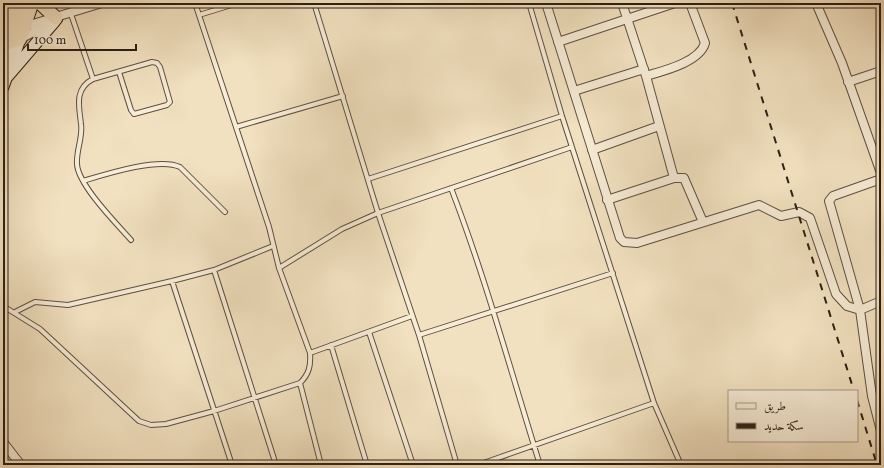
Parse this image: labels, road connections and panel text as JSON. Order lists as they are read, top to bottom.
{
  "legend": ["طريق", "سكة حديد"],
  "scale_bar": "100 m"
}
